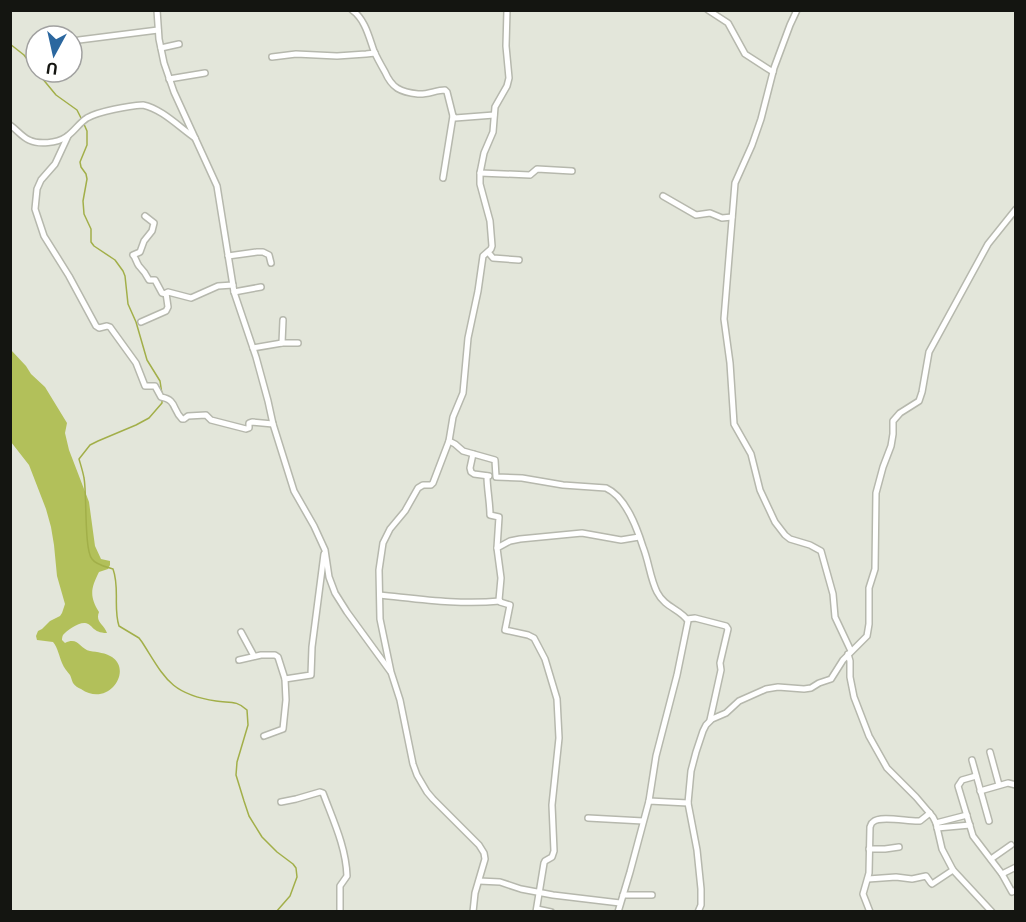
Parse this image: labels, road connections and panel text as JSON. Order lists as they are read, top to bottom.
{
  "north": "bottom"
}
